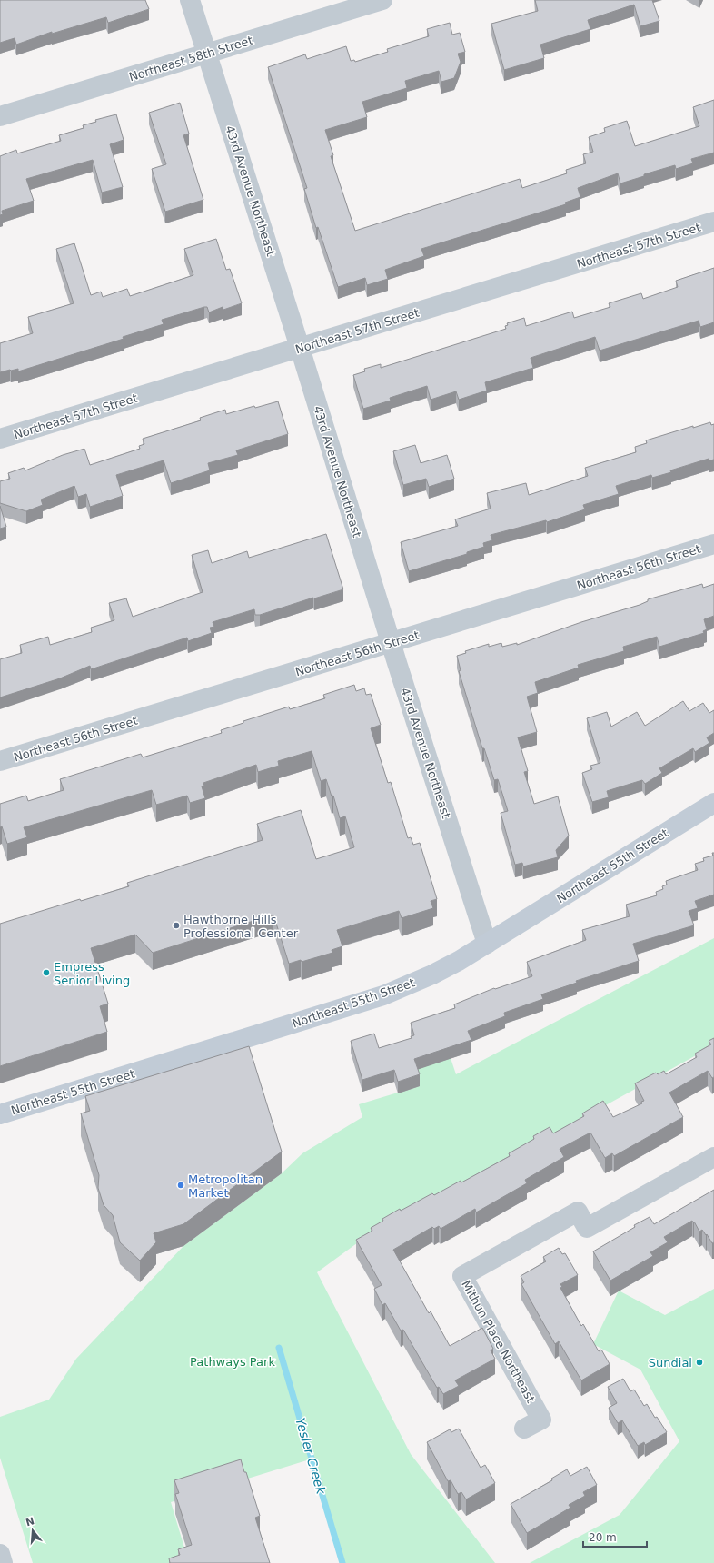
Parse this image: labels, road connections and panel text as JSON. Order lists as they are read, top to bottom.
{
  "streets": {
    "main road": ["Northeast 55th Street"],
    "street": [
      "Northeast 58th Street",
      "43rd Avenue Northeast",
      "Northeast 57th Street",
      "Northeast 56th Street",
      "Mithun Place Northeast"
    ]
  },
  "crossings": [
    ["Northeast 58th Street", "43rd Avenue Northeast"],
    ["43rd Avenue Northeast", "Northeast 57th Street"],
    ["43rd Avenue Northeast", "Northeast 56th Street"],
    ["43rd Avenue Northeast", "Northeast 55th Street"]
  ],
  "water": ["Yesler Creek"],
  "parks": ["Pathways Park"],
  "places": [
    "Hawthorne Hills Professional Center",
    "Empress Senior Living",
    "Metropolitan Market",
    "Sundial"
  ],
  "scale_bar": "20 m",
  "north": "top"
}
